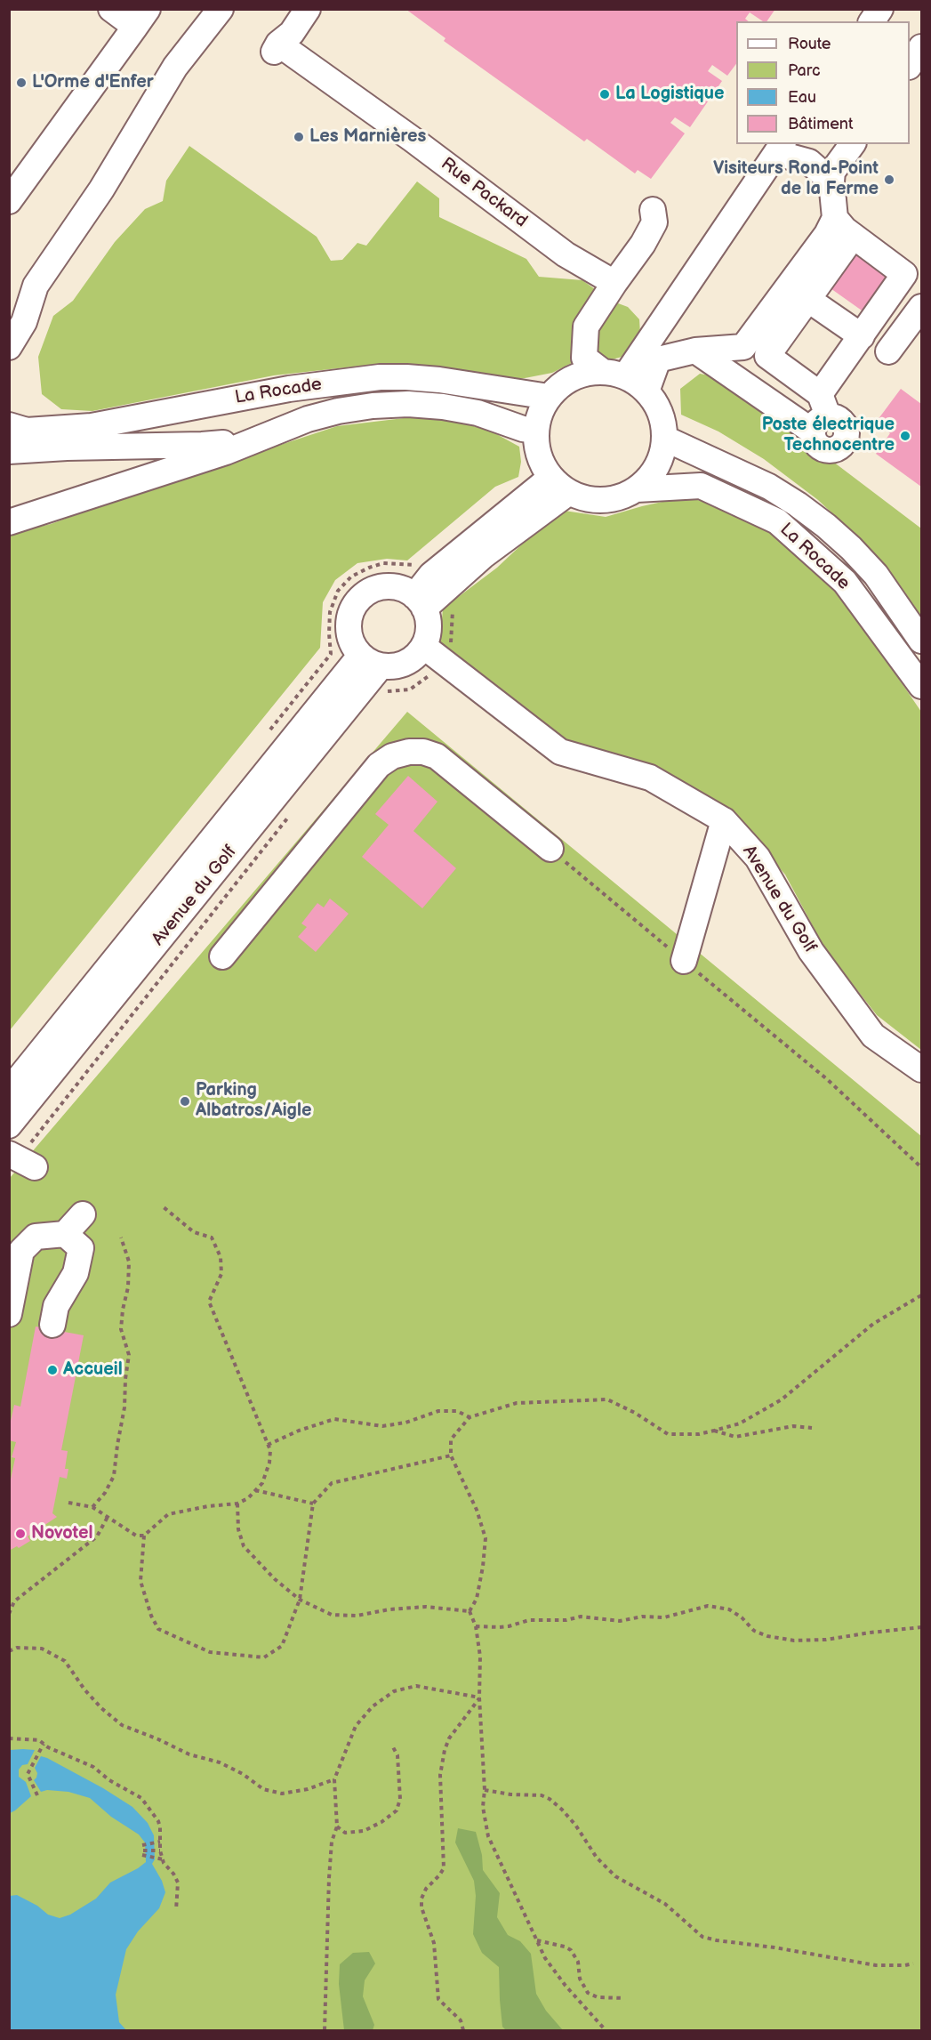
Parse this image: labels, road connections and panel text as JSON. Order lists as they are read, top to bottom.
{
  "streets": {
    "street": ["Rue Packard", "La Rocade", "Avenue du Golf"]
  },
  "places": [
    "L'Orme d'Enfer",
    "La Logistique",
    "Les Marnières",
    "Visiteurs Rond-Point de la Ferme",
    "Poste électrique Technocentre",
    "Parking Albatros/Aigle",
    "Accueil",
    "Novotel"
  ],
  "legend": [
    "Route",
    "Parc",
    "Eau",
    "Bâtiment"
  ]
}
